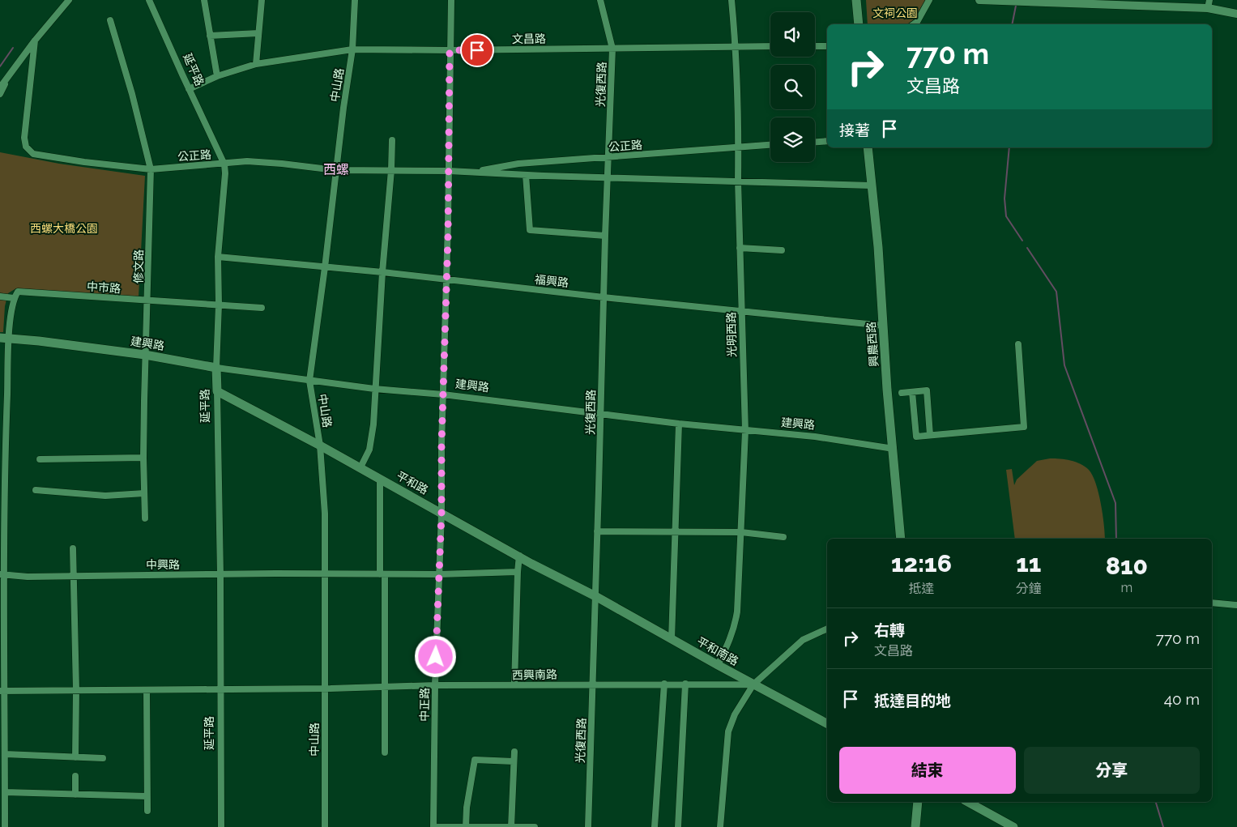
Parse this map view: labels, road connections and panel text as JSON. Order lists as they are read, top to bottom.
{
  "streets": {
    "main road": [
      "延平路",
      "建興路",
      "興農西路",
      "平和路",
      "平和南路"
    ],
    "street": [
      "文昌路",
      "光復西路",
      "中山路",
      "公正路",
      "修文路",
      "福興路",
      "中市路",
      "光明西路",
      "中興路",
      "西興南路",
      "中正路"
    ]
  },
  "crossings": [
    ["文昌路", "延平路"],
    ["文昌路", "光復西路"],
    ["文昌路", "中山路"],
    ["文昌路", "光明西路"],
    ["文昌路", "中正路"],
    ["延平路", "公正路"],
    ["延平路", "福興路"],
    ["延平路", "中市路"],
    ["延平路", "建興路"],
    ["延平路", "平和路"],
    ["延平路", "中興路"],
    ["延平路", "西興南路"],
    ["光復西路", "公正路"],
    ["光復西路", "福興路"],
    ["光復西路", "建興路"],
    ["光復西路", "平和路"],
    ["光復西路", "平和南路"],
    ["光復西路", "西興南路"],
    ["中山路", "公正路"],
    ["中山路", "福興路"],
    ["中山路", "建興路"],
    ["中山路", "平和路"],
    ["中山路", "中興路"],
    ["中山路", "西興南路"],
    ["公正路", "修文路"],
    ["公正路", "光明西路"],
    ["公正路", "興農西路"],
    ["公正路", "中正路"],
    ["修文路", "中市路"],
    ["修文路", "建興路"],
    ["福興路", "光明西路"],
    ["福興路", "興農西路"],
    ["福興路", "中正路"],
    ["光明西路", "建興路"],
    ["光明西路", "平和南路"],
    ["建興路", "興農西路"],
    ["建興路", "中正路"],
    ["平和路", "平和南路"],
    ["平和路", "中正路"],
    ["中興路", "中正路"],
    ["平和南路", "西興南路"],
    ["西興南路", "中正路"]
  ],
  "districts": ["西螺"],
  "parks": ["文祠公園", "西螺大橋公園"],
  "page": {
    "turn": ["770 m", "文昌路"],
    "then": "接著",
    "eta": [
      "12:16",
      "抵達",
      "11",
      "分鐘",
      "810",
      "m"
    ],
    "list": [
      {
        "name": "右轉",
        "note": "文昌路",
        "value": "770 m"
      },
      {
        "name": "抵達目的地",
        "value": "40 m"
      }
    ],
    "buttons": ["結束", "分享"]
  }
}
